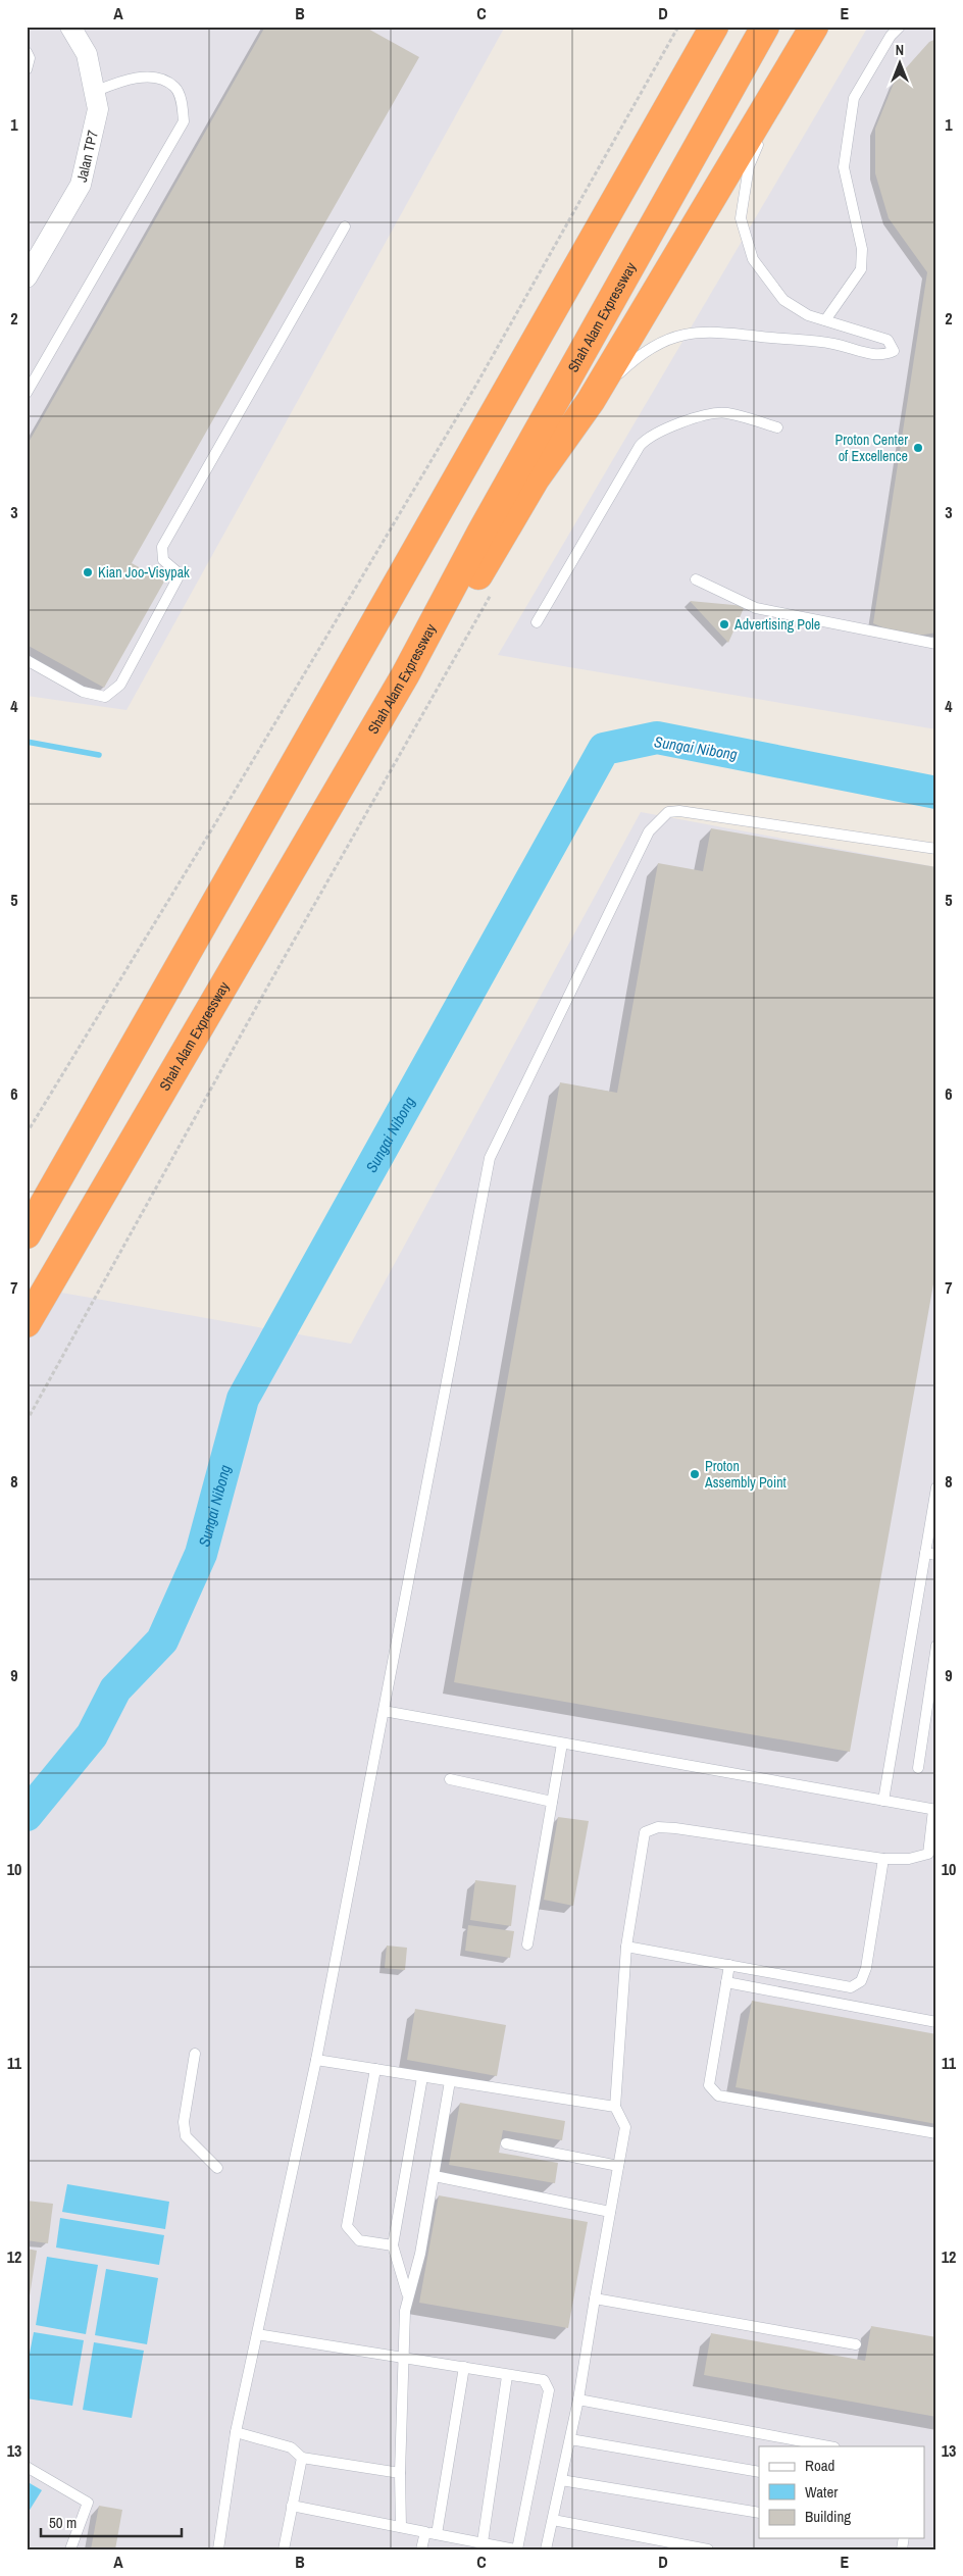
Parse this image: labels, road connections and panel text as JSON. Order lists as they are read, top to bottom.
{
  "streets": {
    "highway": ["Shah Alam Expressway"],
    "street": ["Jalan TP7"]
  },
  "water": ["Sungai Nibong"],
  "places": [
    "Proton Center of Excellence",
    "Kian Joo-Visypak",
    "Advertising Pole",
    "Proton Assembly Point"
  ],
  "legend": ["Road", "Water", "Building"],
  "scale_bar": "50 m",
  "north": "top",
  "grid": {
    "columns": [
      "A",
      "B",
      "C",
      "D",
      "E"
    ],
    "rows": [
      "1",
      "2",
      "3",
      "4",
      "5",
      "6",
      "7",
      "8",
      "9",
      "10",
      "11",
      "12",
      "13"
    ]
  }
}
